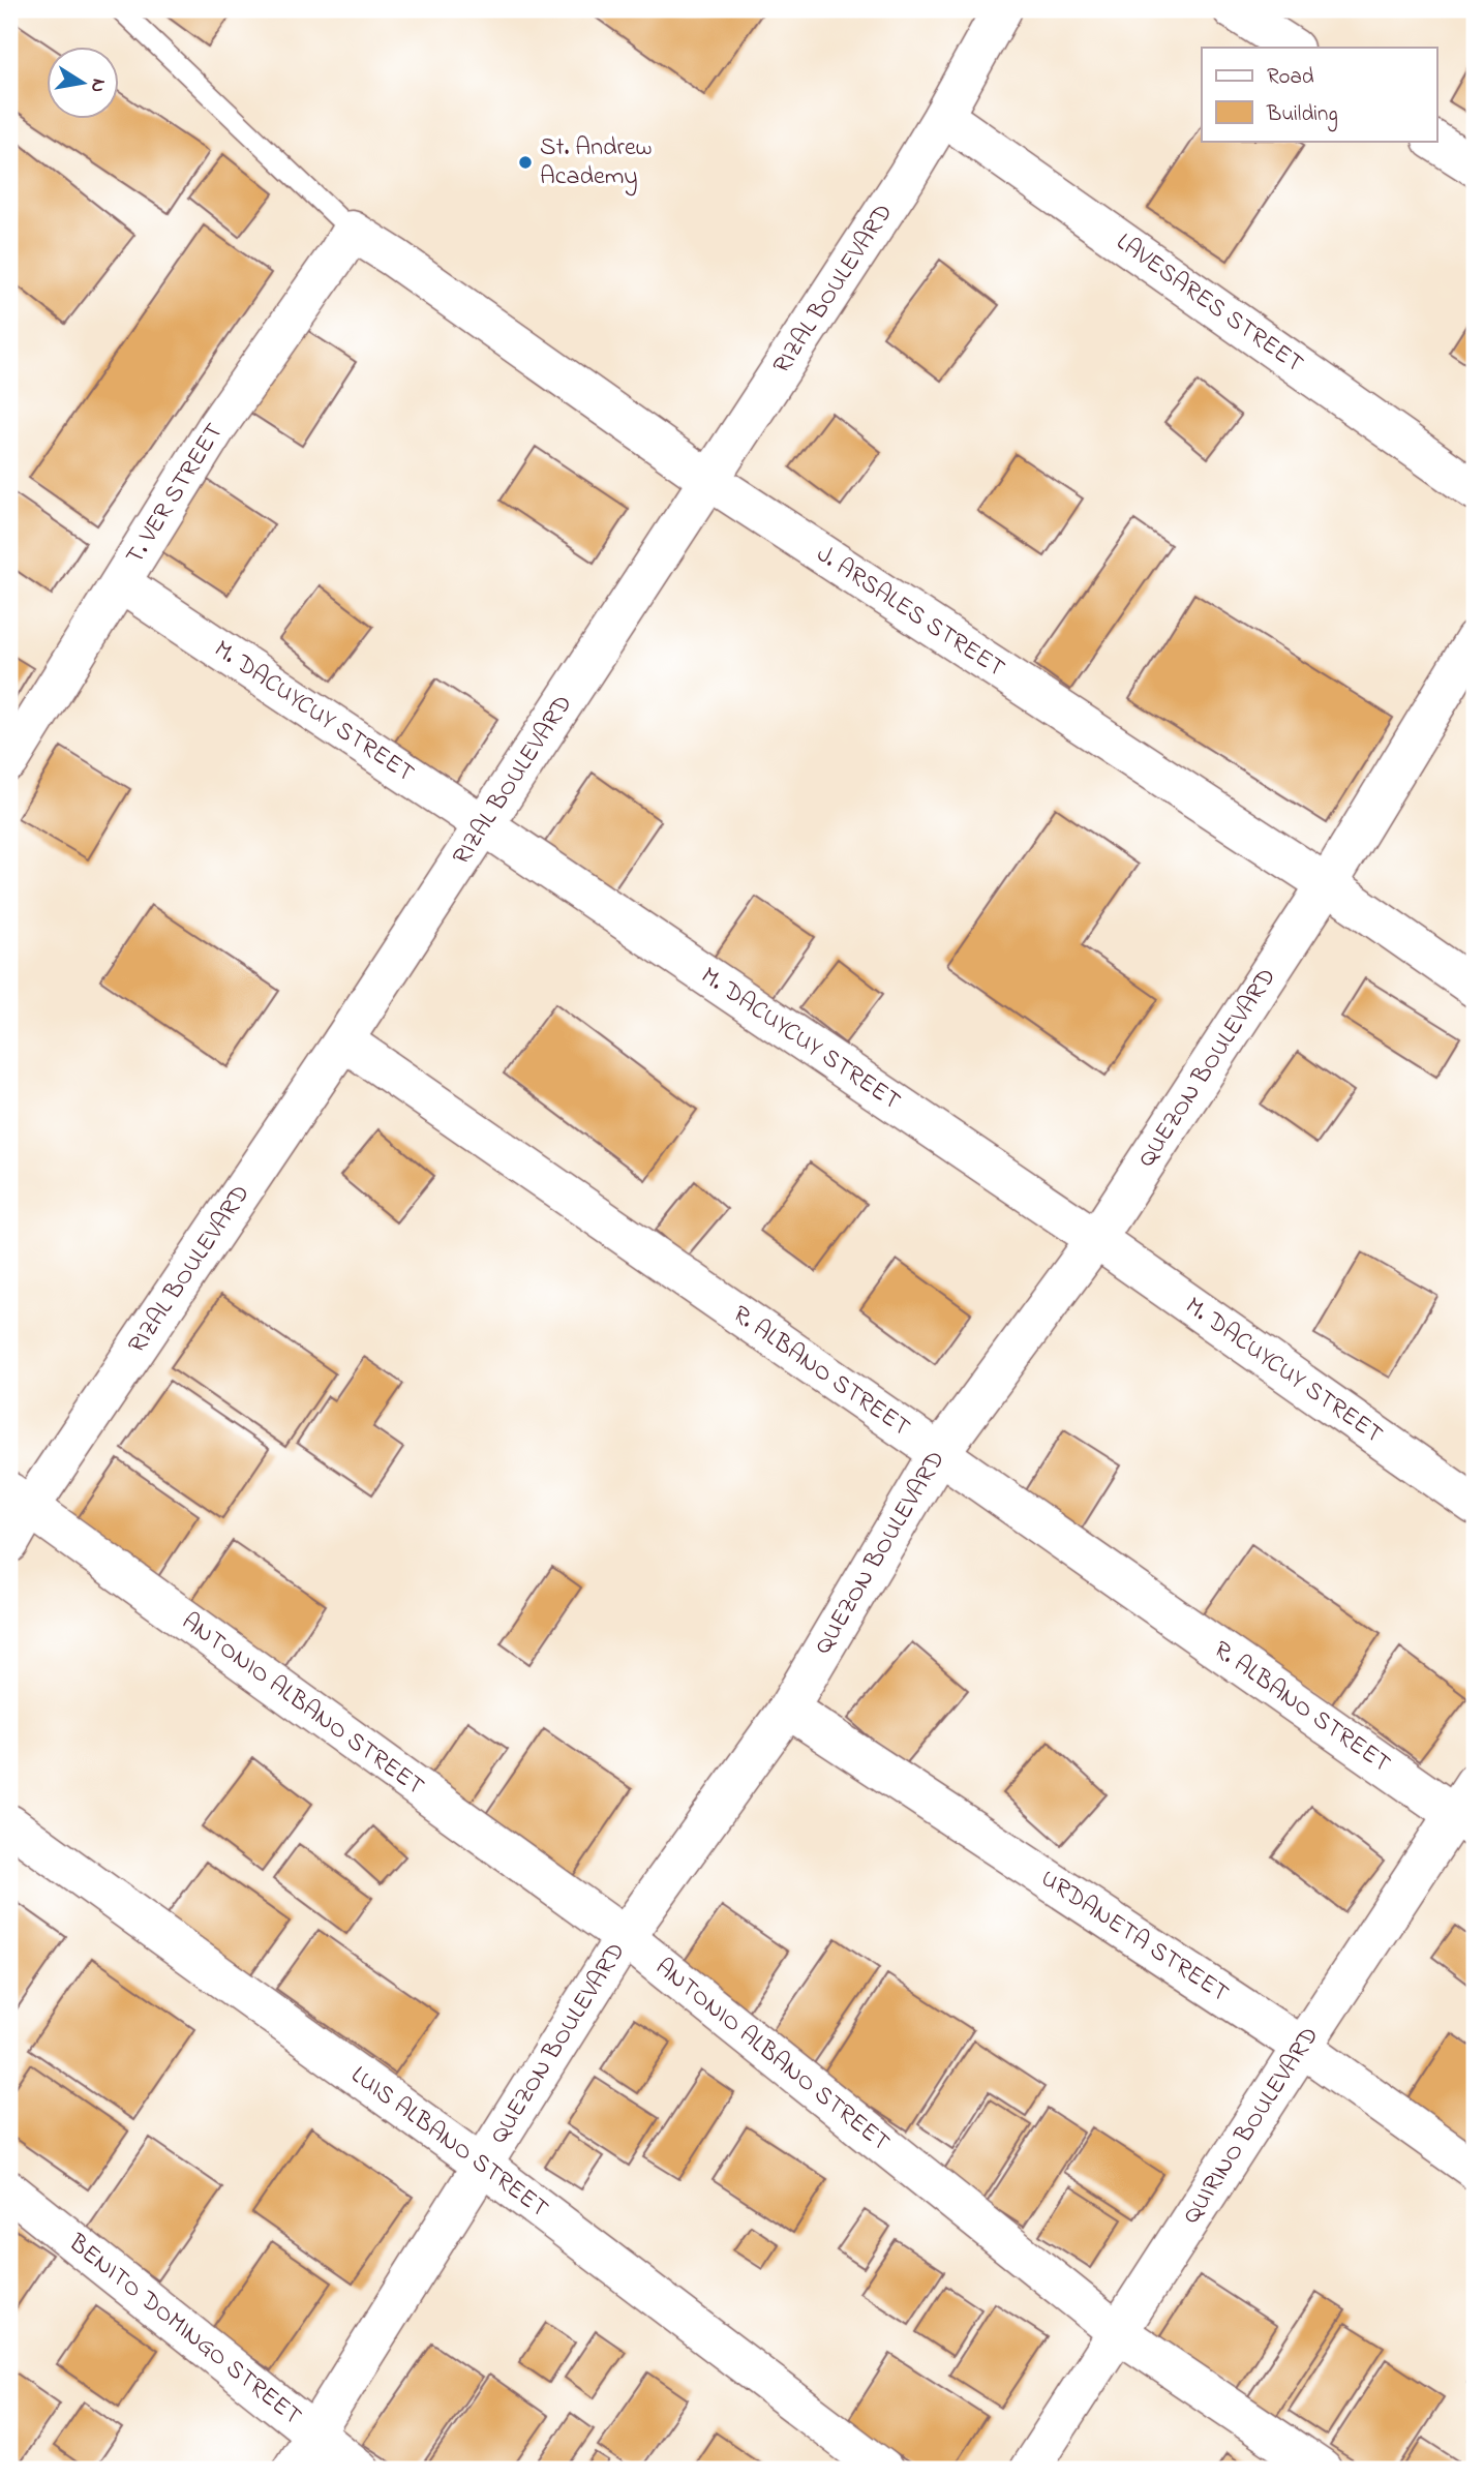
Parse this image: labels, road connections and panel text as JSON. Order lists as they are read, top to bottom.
{
  "streets": {
    "street": [
      "RIZAL BOULEVARD",
      "LAVESARES STREET",
      "T. VER STREET",
      "J. ARSALES STREET",
      "M. DACUYCUY STREET",
      "QUEZON BOULEVARD",
      "R. ALBANO STREET",
      "ANTONIO ALBANO STREET",
      "URDANETA STREET",
      "QUIRINO BOULEVARD",
      "LUIS ALBANO STREET",
      "BENITO DOMINGO STREET"
    ]
  },
  "crossings": [
    ["RIZAL BOULEVARD", "LAVESARES STREET"],
    ["RIZAL BOULEVARD", "J. ARSALES STREET"],
    ["RIZAL BOULEVARD", "M. DACUYCUY STREET"],
    ["RIZAL BOULEVARD", "R. ALBANO STREET"],
    ["RIZAL BOULEVARD", "ANTONIO ALBANO STREET"],
    ["T. VER STREET", "J. ARSALES STREET"],
    ["T. VER STREET", "M. DACUYCUY STREET"],
    ["J. ARSALES STREET", "QUEZON BOULEVARD"],
    ["M. DACUYCUY STREET", "QUEZON BOULEVARD"],
    ["QUEZON BOULEVARD", "R. ALBANO STREET"],
    ["QUEZON BOULEVARD", "ANTONIO ALBANO STREET"],
    ["QUEZON BOULEVARD", "URDANETA STREET"],
    ["QUEZON BOULEVARD", "LUIS ALBANO STREET"],
    ["QUEZON BOULEVARD", "BENITO DOMINGO STREET"],
    ["R. ALBANO STREET", "QUIRINO BOULEVARD"],
    ["ANTONIO ALBANO STREET", "QUIRINO BOULEVARD"],
    ["URDANETA STREET", "QUIRINO BOULEVARD"]
  ],
  "places": ["St. Andrew Academy"],
  "legend": ["Road", "Building"],
  "north": "right"
}
